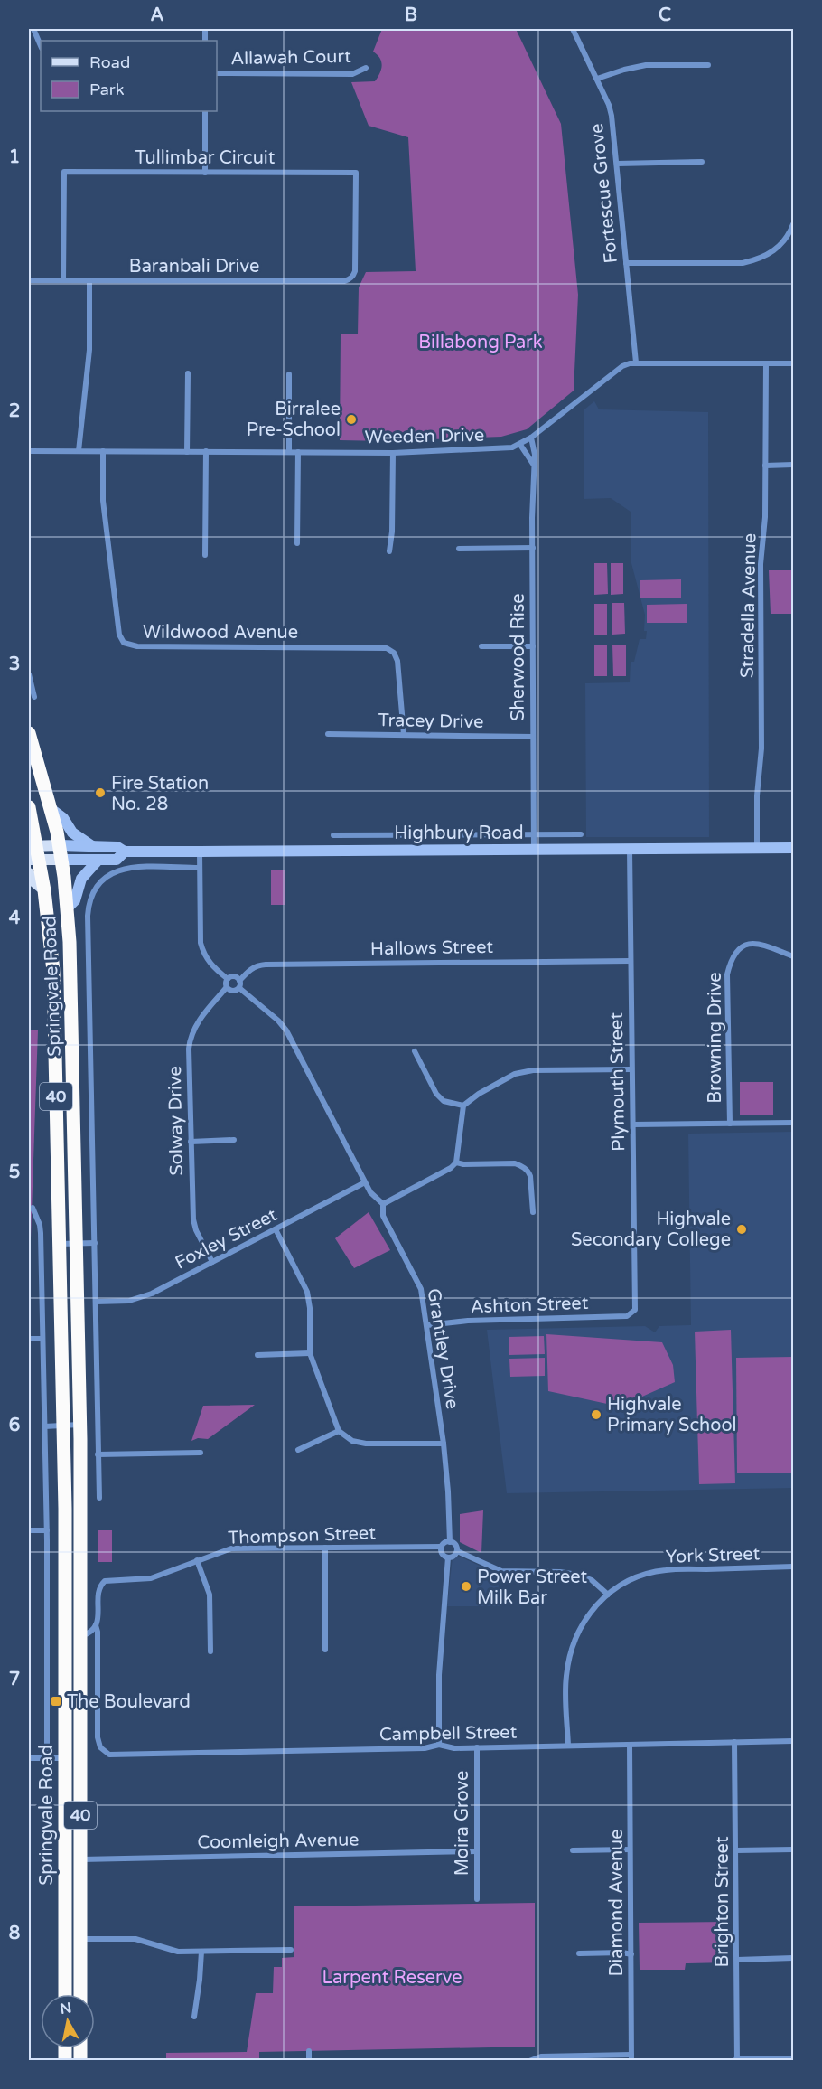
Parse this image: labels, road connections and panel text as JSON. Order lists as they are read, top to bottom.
{
  "streets": {
    "highway": ["Springvale Road", "40"],
    "main road": ["Highbury Road"],
    "street": [
      "Allawah Court",
      "Tullimbar Circuit",
      "Fortescue Grove",
      "Baranbali Drive",
      "Weeden Drive",
      "Stradella Avenue",
      "Wildwood Avenue",
      "Sherwood Rise",
      "Tracey Drive",
      "Hallows Street",
      "Browning Drive",
      "Plymouth Street",
      "Solway Drive",
      "Foxley Street",
      "Ashton Street",
      "Grantley Drive",
      "Thompson Street",
      "York Street",
      "Campbell Street",
      "Moira Grove",
      "Coomleigh Avenue",
      "Brighton Street",
      "Diamond Avenue"
    ]
  },
  "crossings": [
    ["Tullimbar Circuit", "Baranbali Drive"],
    ["Fortescue Grove", "Weeden Drive"],
    ["Weeden Drive", "Stradella Avenue"],
    ["Weeden Drive", "Wildwood Avenue"],
    ["Weeden Drive", "Sherwood Rise"],
    ["Stradella Avenue", "Highbury Road"],
    ["Wildwood Avenue", "Tracey Drive"],
    ["Sherwood Rise", "Tracey Drive"],
    ["Sherwood Rise", "Highbury Road"],
    ["Highbury Road", "Springvale Road"],
    ["Highbury Road", "Plymouth Street"],
    ["Hallows Street", "Plymouth Street"],
    ["Hallows Street", "Solway Drive"],
    ["Hallows Street", "Grantley Drive"],
    ["Springvale Road", "Foxley Street"],
    ["Springvale Road", "Thompson Street"],
    ["Springvale Road", "Campbell Street"],
    ["Springvale Road", "Coomleigh Avenue"],
    ["Plymouth Street", "Ashton Street"],
    ["Solway Drive", "Foxley Street"],
    ["Solway Drive", "Grantley Drive"],
    ["Foxley Street", "Grantley Drive"],
    ["Ashton Street", "Grantley Drive"],
    ["Grantley Drive", "Thompson Street"],
    ["York Street", "Campbell Street"],
    ["Campbell Street", "Moira Grove"],
    ["Campbell Street", "Brighton Street"],
    ["Campbell Street", "Diamond Avenue"],
    ["Moira Grove", "Coomleigh Avenue"]
  ],
  "parks": ["Billabong Park", "Larpent Reserve"],
  "places": {
    "other": [
      "Birralee Pre-School",
      "Fire Station No. 28",
      "Highvale Secondary College",
      "Highvale Primary School",
      "Power Street Milk Bar"
    ],
    "transit": ["The Boulevard"]
  },
  "legend": ["Road", "Park"],
  "north": "top",
  "grid": {
    "columns": ["A", "B", "C"],
    "rows": [
      "1",
      "2",
      "3",
      "4",
      "5",
      "6",
      "7",
      "8"
    ]
  }
}
